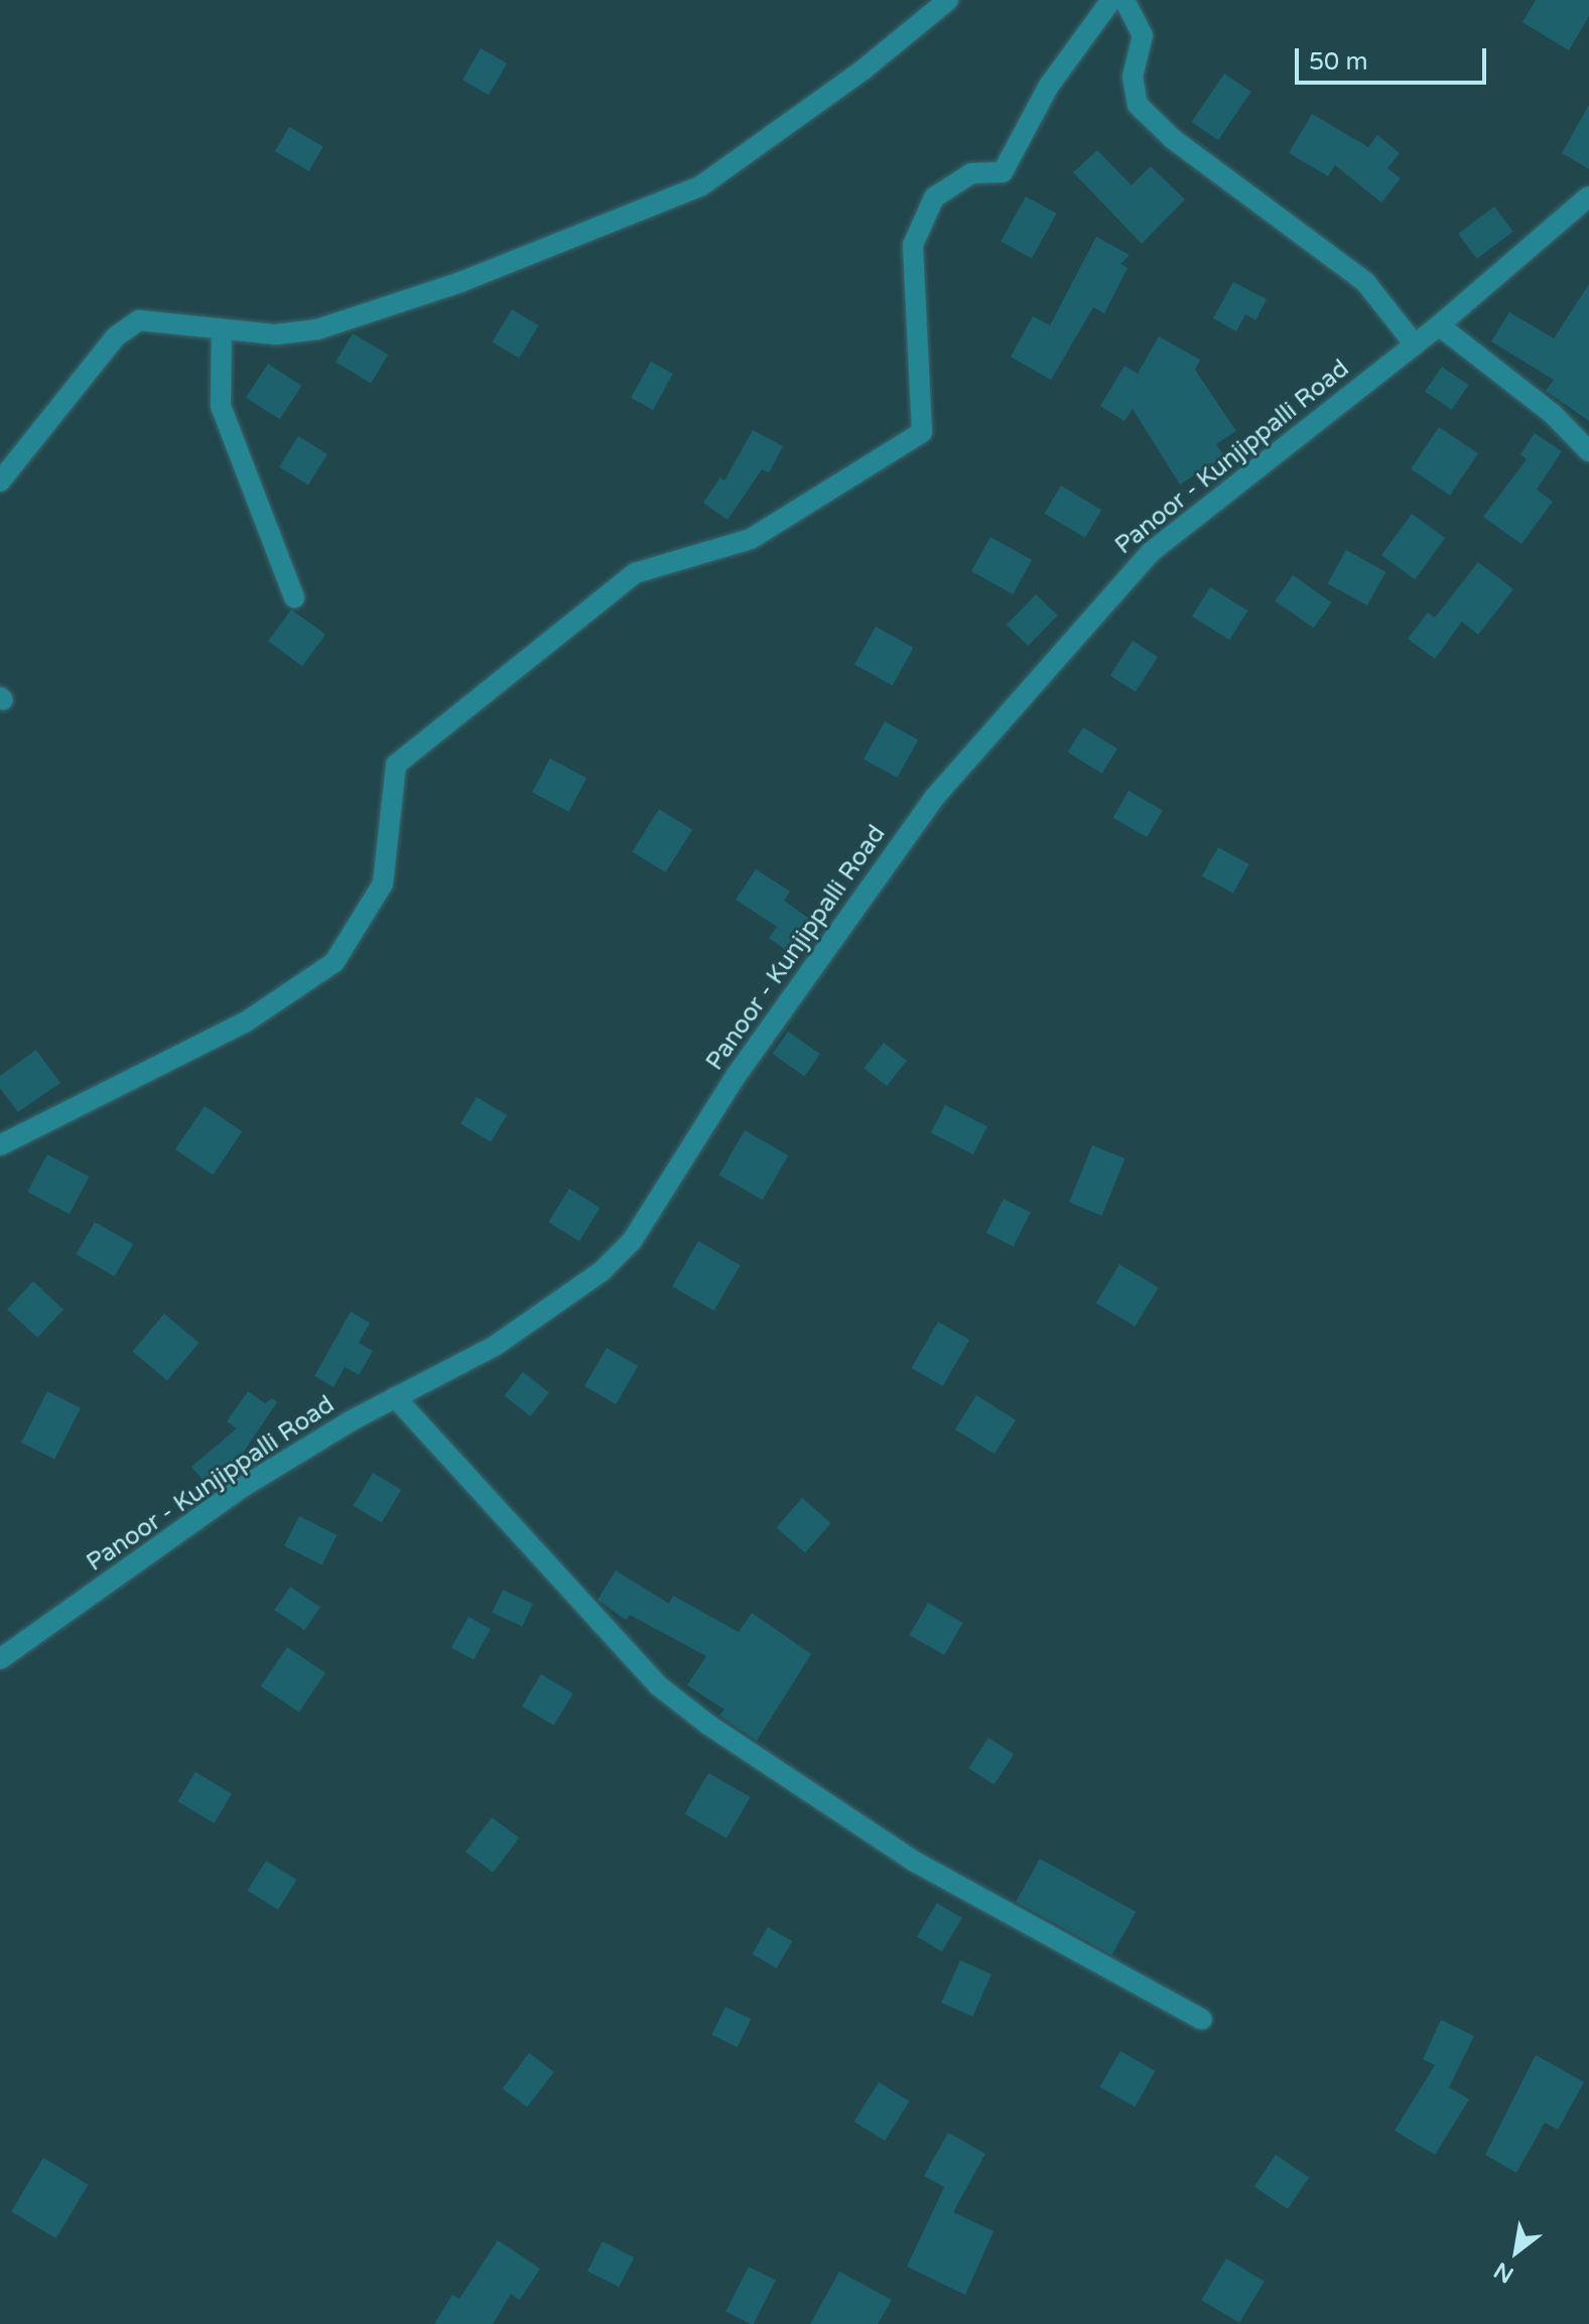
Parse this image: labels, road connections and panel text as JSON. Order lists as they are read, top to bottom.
{
  "streets": {
    "street": ["Panoor - Kunjippalli Road"]
  },
  "scale_bar": "50 m",
  "north": "bottom left"
}
